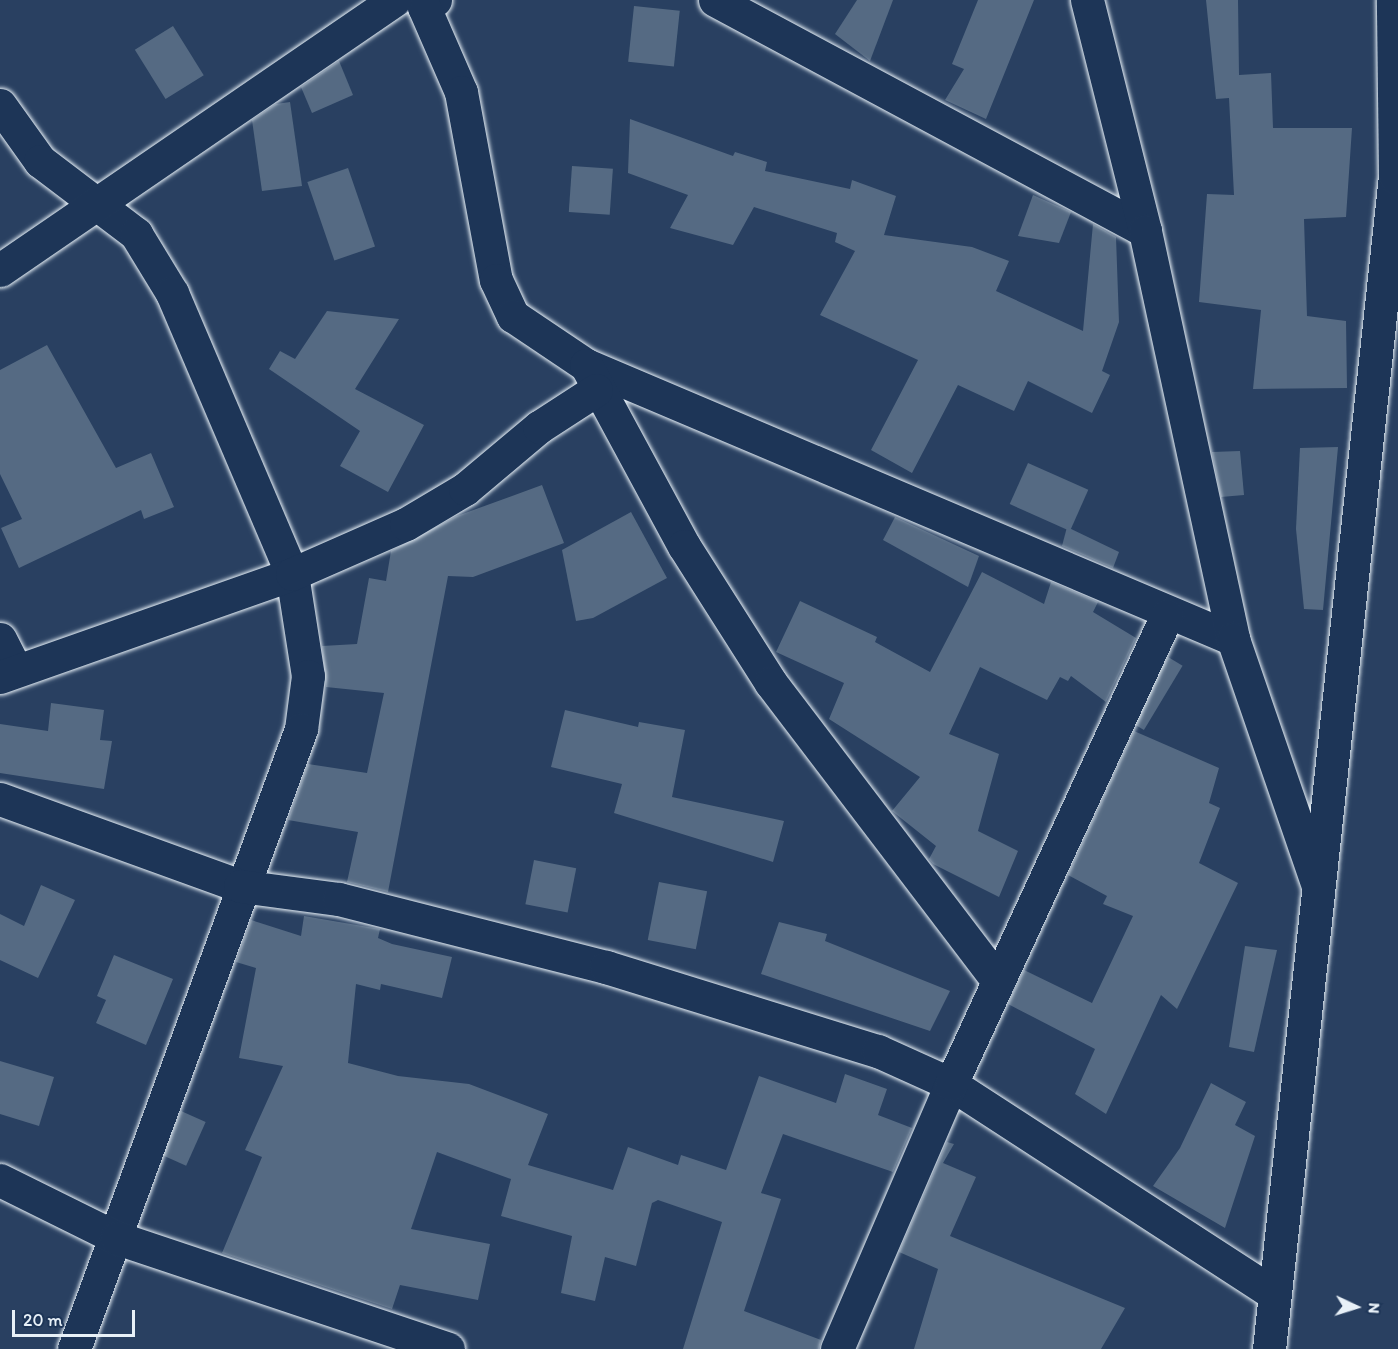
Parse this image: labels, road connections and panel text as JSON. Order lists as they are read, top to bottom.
{
  "scale_bar": "20 m",
  "north": "right"
}
